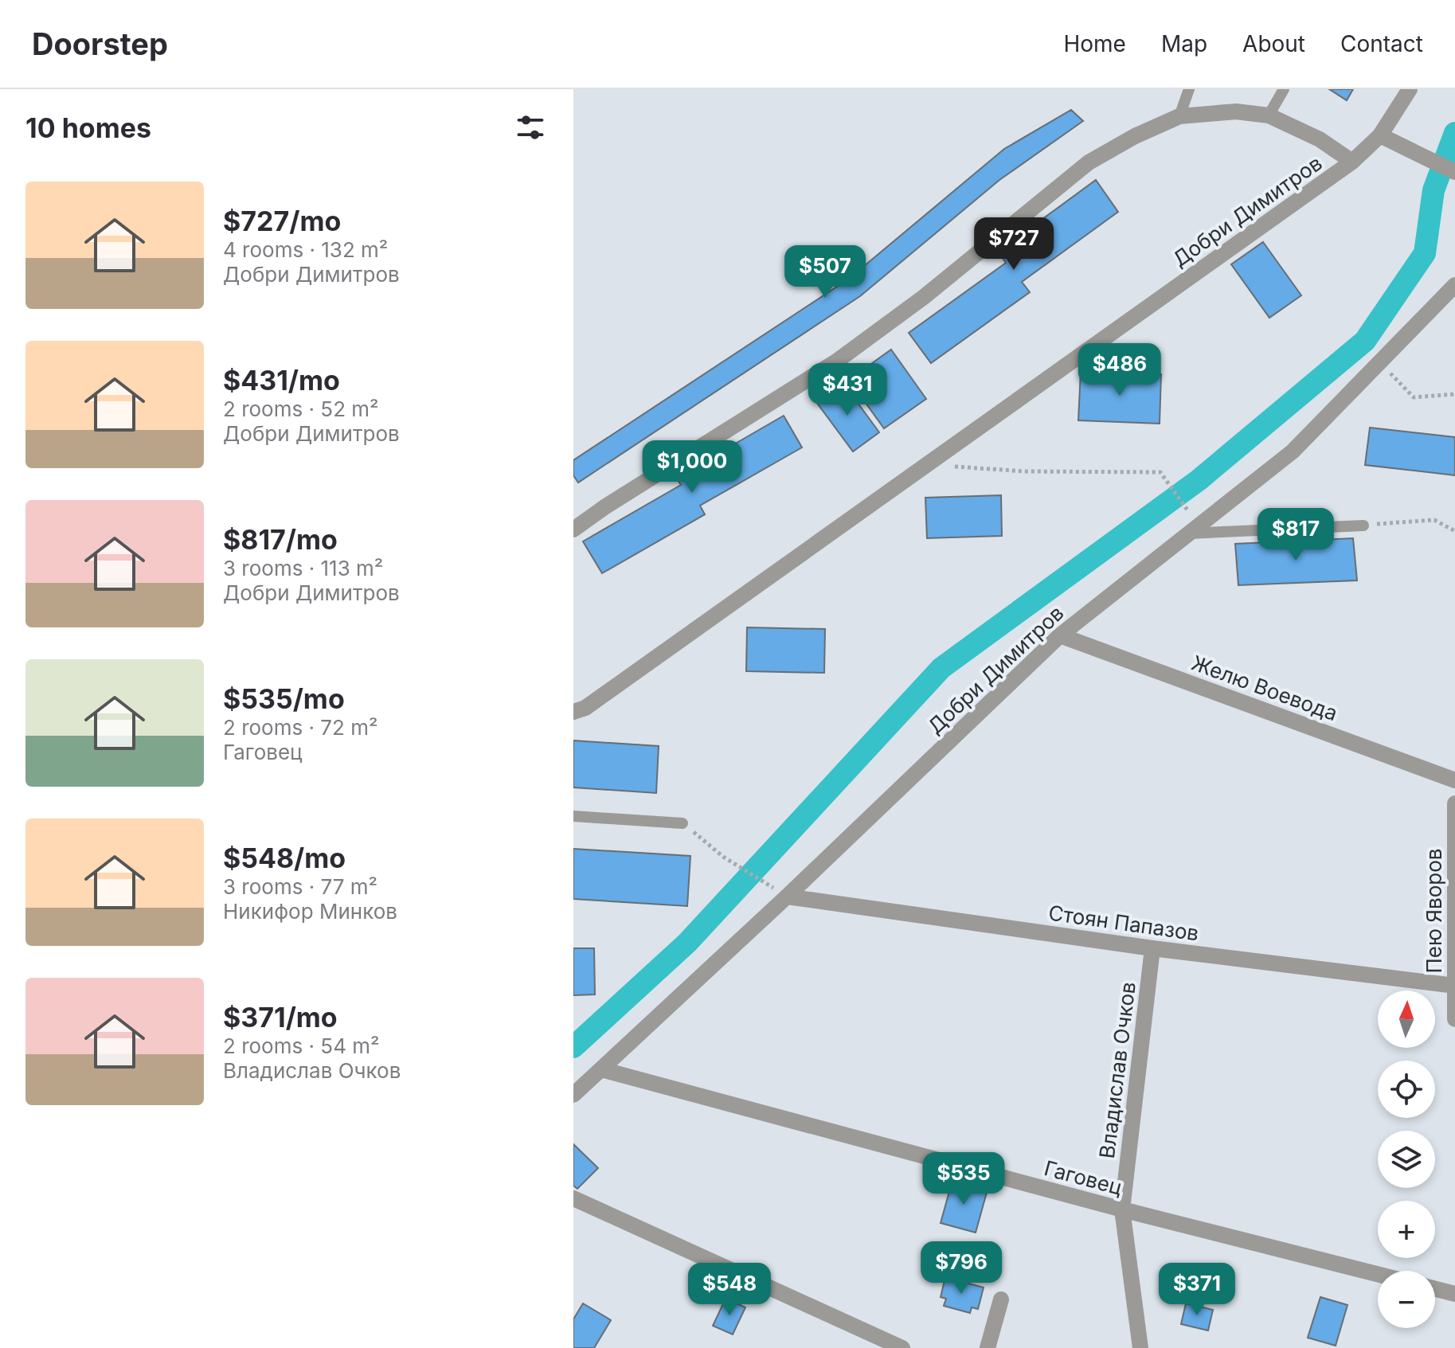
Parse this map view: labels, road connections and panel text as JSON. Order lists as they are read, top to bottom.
{
  "streets": {
    "street": [
      "Добри Димитров",
      "Желю Воевода",
      "Пею Яворов",
      "Стоян Папазов",
      "Владислав Очков",
      "Гаговец"
    ]
  },
  "crossings": [
    ["Добри Димитров", "Желю Воевода"],
    ["Добри Димитров", "Стоян Папазов"],
    ["Добри Димитров", "Гаговец"],
    ["Пею Яворов", "Стоян Папазов"],
    ["Стоян Папазов", "Владислав Очков"],
    ["Владислав Очков", "Гаговец"]
  ],
  "north": "top",
  "page": {
    "header": "Doorstep",
    "nav": [
      "Home",
      "Map",
      "About",
      "Contact"
    ],
    "heading": "10 homes",
    "list": [
      {
        "name": "$727/mo",
        "note": "4 rooms · 132 m² · Добри Димитров"
      },
      {
        "name": "$431/mo",
        "note": "2 rooms · 52 m² · Добри Димитров"
      },
      {
        "name": "$817/mo",
        "note": "3 rooms · 113 m² · Добри Димитров"
      },
      {
        "name": "$535/mo",
        "note": "2 rooms · 72 m² · Гаговец"
      },
      {
        "name": "$548/mo",
        "note": "3 rooms · 77 m² · Никифор Минков"
      },
      {
        "name": "$371/mo",
        "note": "2 rooms · 54 m² · Владислав Очков"
      }
    ],
    "price": [
      "$727",
      "$507",
      "$486",
      "$431",
      "$1,000",
      "$817",
      "$535",
      "$796",
      "$548",
      "$371"
    ],
    "map_buttons": ["+", "−"]
  }
}
